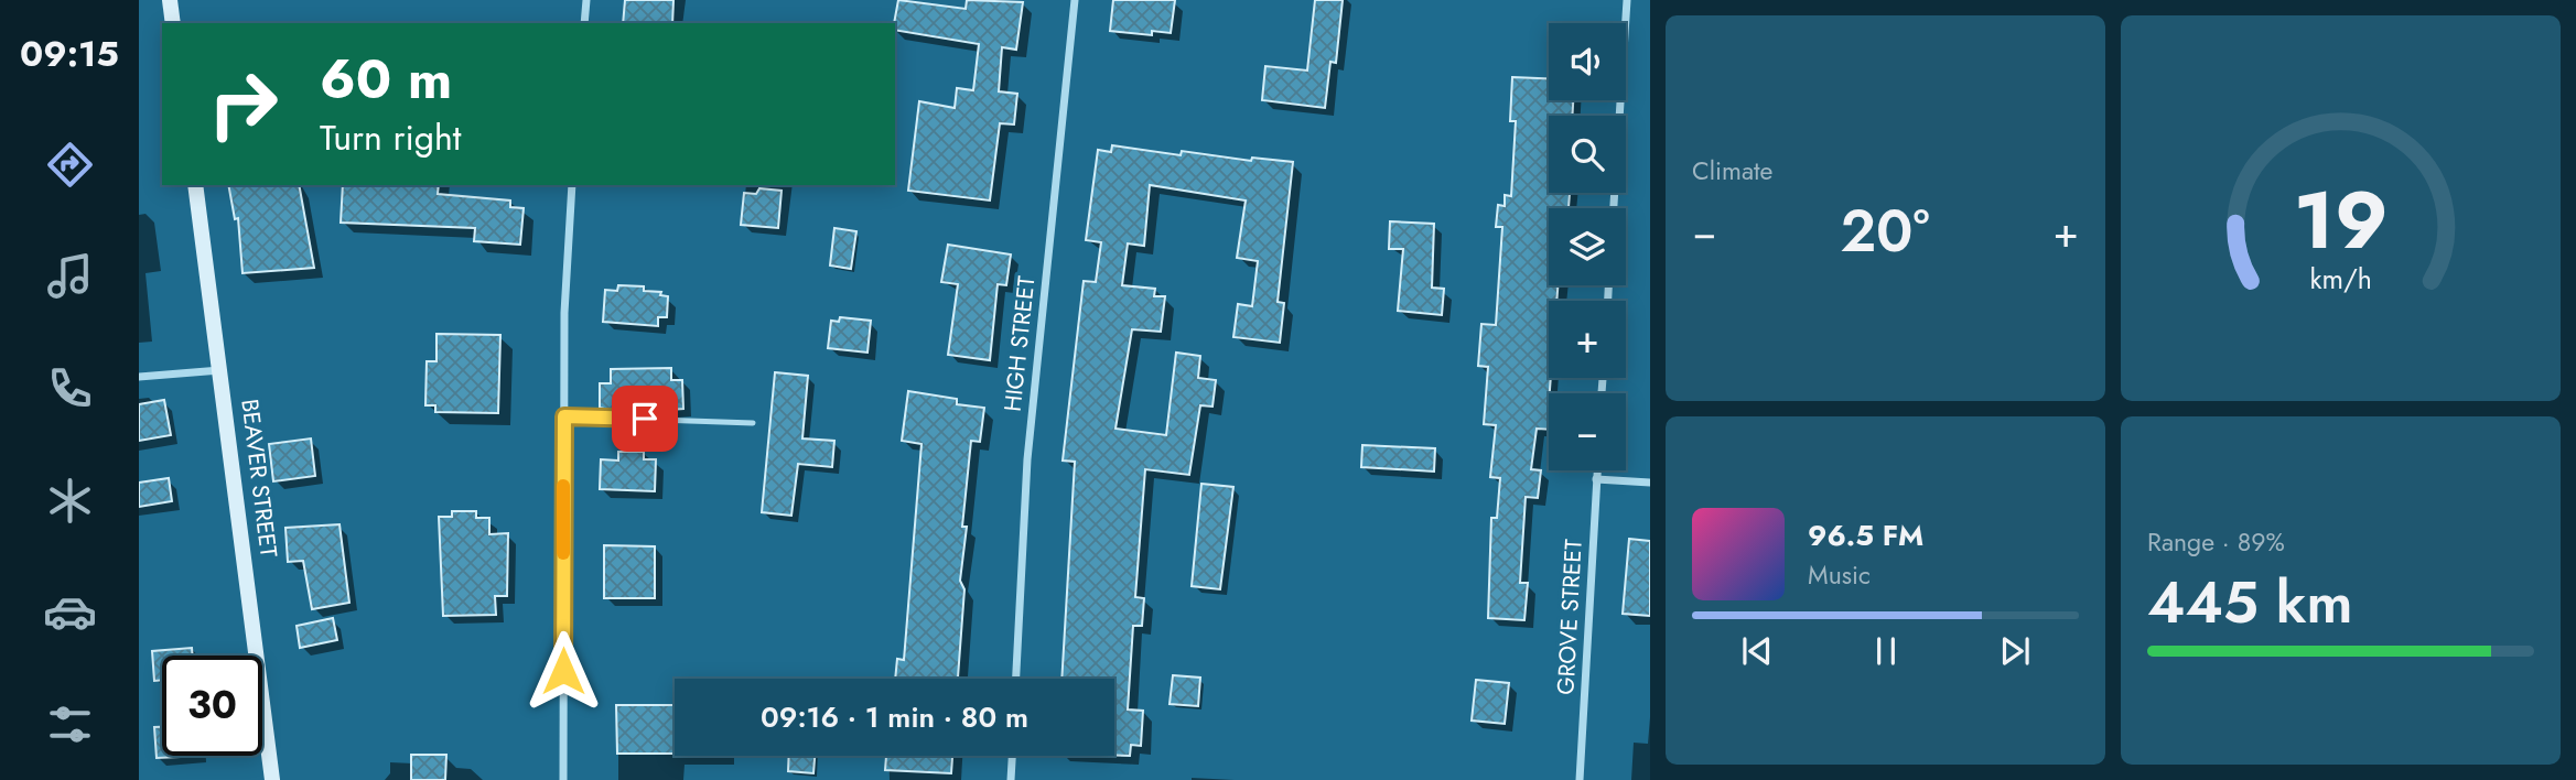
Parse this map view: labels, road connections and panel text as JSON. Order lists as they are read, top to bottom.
{
  "streets": {
    "main road": ["BEAVER STREET"],
    "street": ["HIGH STREET", "GROVE STREET"]
  },
  "page": {
    "tabs": "09:15",
    "tile": [
      "Climate",
      ["Range · 89%", "445 km"]
    ],
    "map_buttons": ["+", "−"],
    "turn": ["60 m", "Turn right"],
    "heat": ["−", "20°", "+"],
    "song": ["96.5 FM", "Music"],
    "limit": "30",
    "trip": "09:16 · 1 min · 80 m",
    "gauge": ["19", "km/h"]
  }
}
